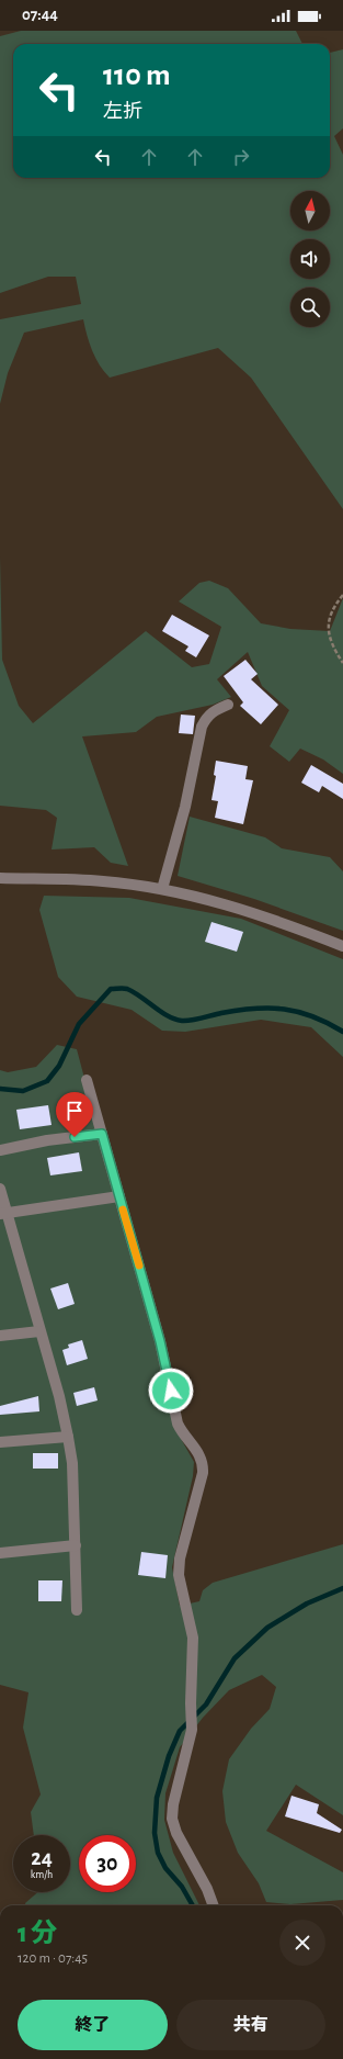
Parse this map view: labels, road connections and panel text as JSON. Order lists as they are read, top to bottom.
{
  "north": "top",
  "page": {
    "status": "07:44",
    "turn": ["110 m", "左折"],
    "speed": "24 km/h",
    "limit": "30",
    "heading": ["1 分", "120 m · 07:45"],
    "buttons": ["終了", "共有"]
  }
}
